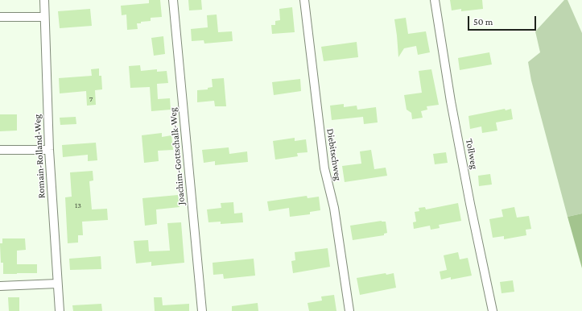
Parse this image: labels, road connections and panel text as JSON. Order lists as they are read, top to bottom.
{
  "streets": {
    "street": [
      "Tollweg",
      "Diebitschweg",
      "Romain-Rolland-Weg",
      "Joachim-Gottschalk-Weg"
    ]
  },
  "house_numbers": ["7", "13"],
  "scale_bar": "50 m"
}
